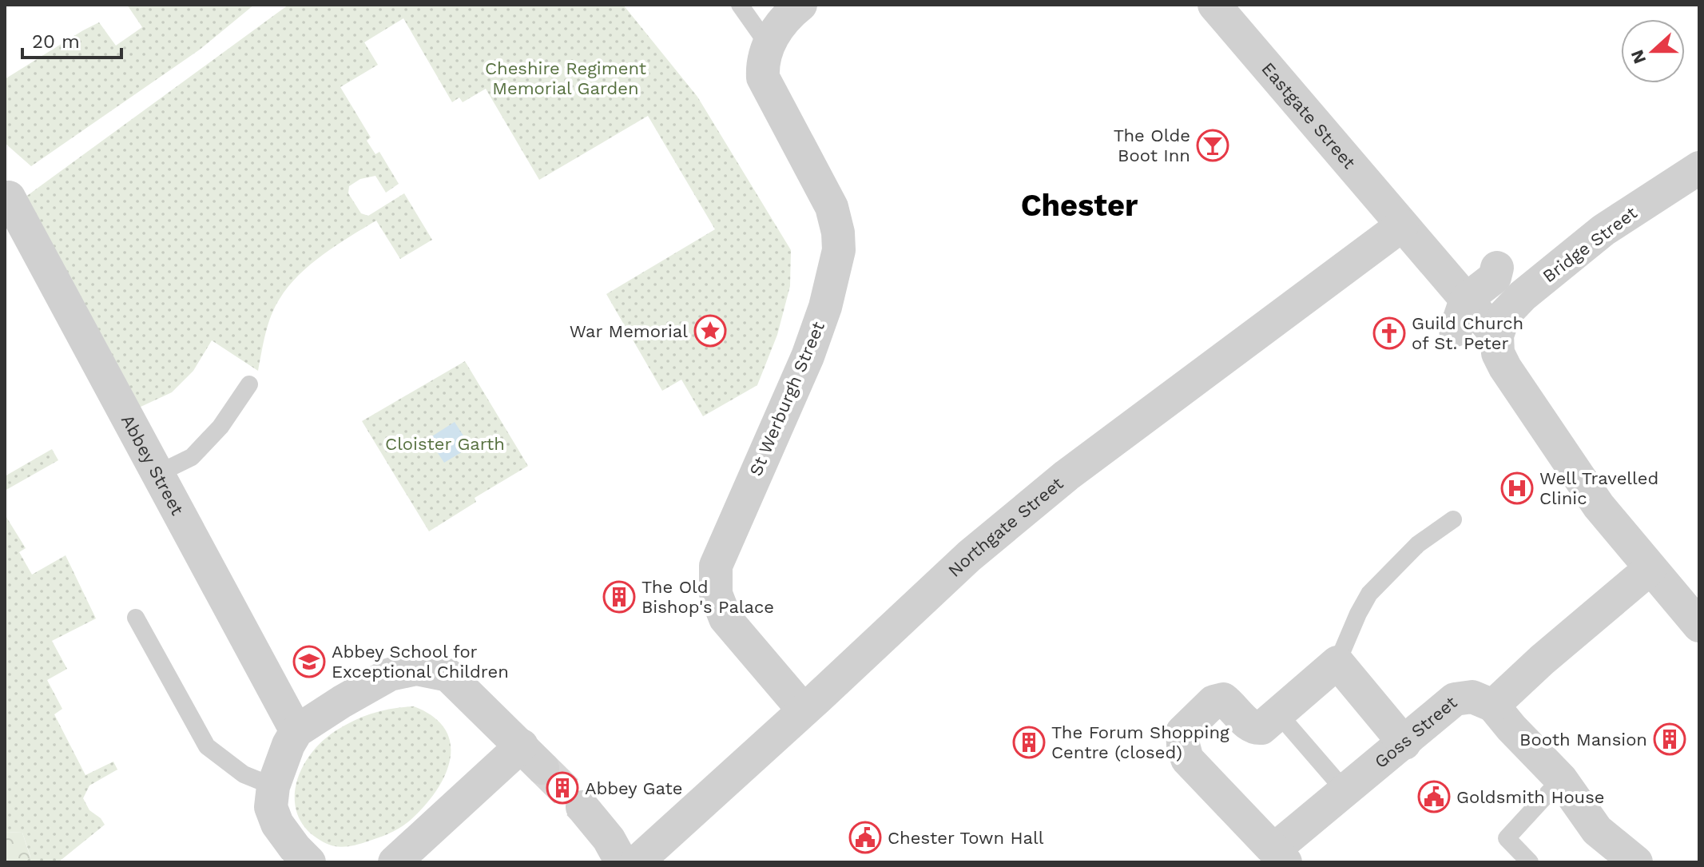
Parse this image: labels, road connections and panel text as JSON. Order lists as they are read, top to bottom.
{
  "streets": {
    "street": [
      "Eastgate Street",
      "Bridge Street",
      "St Werburgh Street",
      "Abbey Street",
      "Northgate Street",
      "Goss Street"
    ]
  },
  "crossings": [
    ["Eastgate Street", "Bridge Street"],
    ["Eastgate Street", "Northgate Street"],
    ["St Werburgh Street", "Northgate Street"]
  ],
  "districts": ["Chester"],
  "parks": ["Cheshire Regiment Memorial Garden", "Cloister Garth"],
  "places": {
    "bar": ["The Olde Boot Inn"],
    "place": ["War Memorial"],
    "church": ["Guild Church of St. Peter"],
    "hospital": ["Well Travelled Clinic"],
    "building": [
      "The Old Bishop's Palace",
      "Booth Mansion",
      "The Forum Shopping Centre (closed)",
      "Abbey Gate"
    ],
    "school or university": ["Abbey School for Exceptional Children"],
    "public building": ["Goldsmith House", "Chester Town Hall"]
  },
  "scale_bar": "20 m",
  "north": "left"
}
